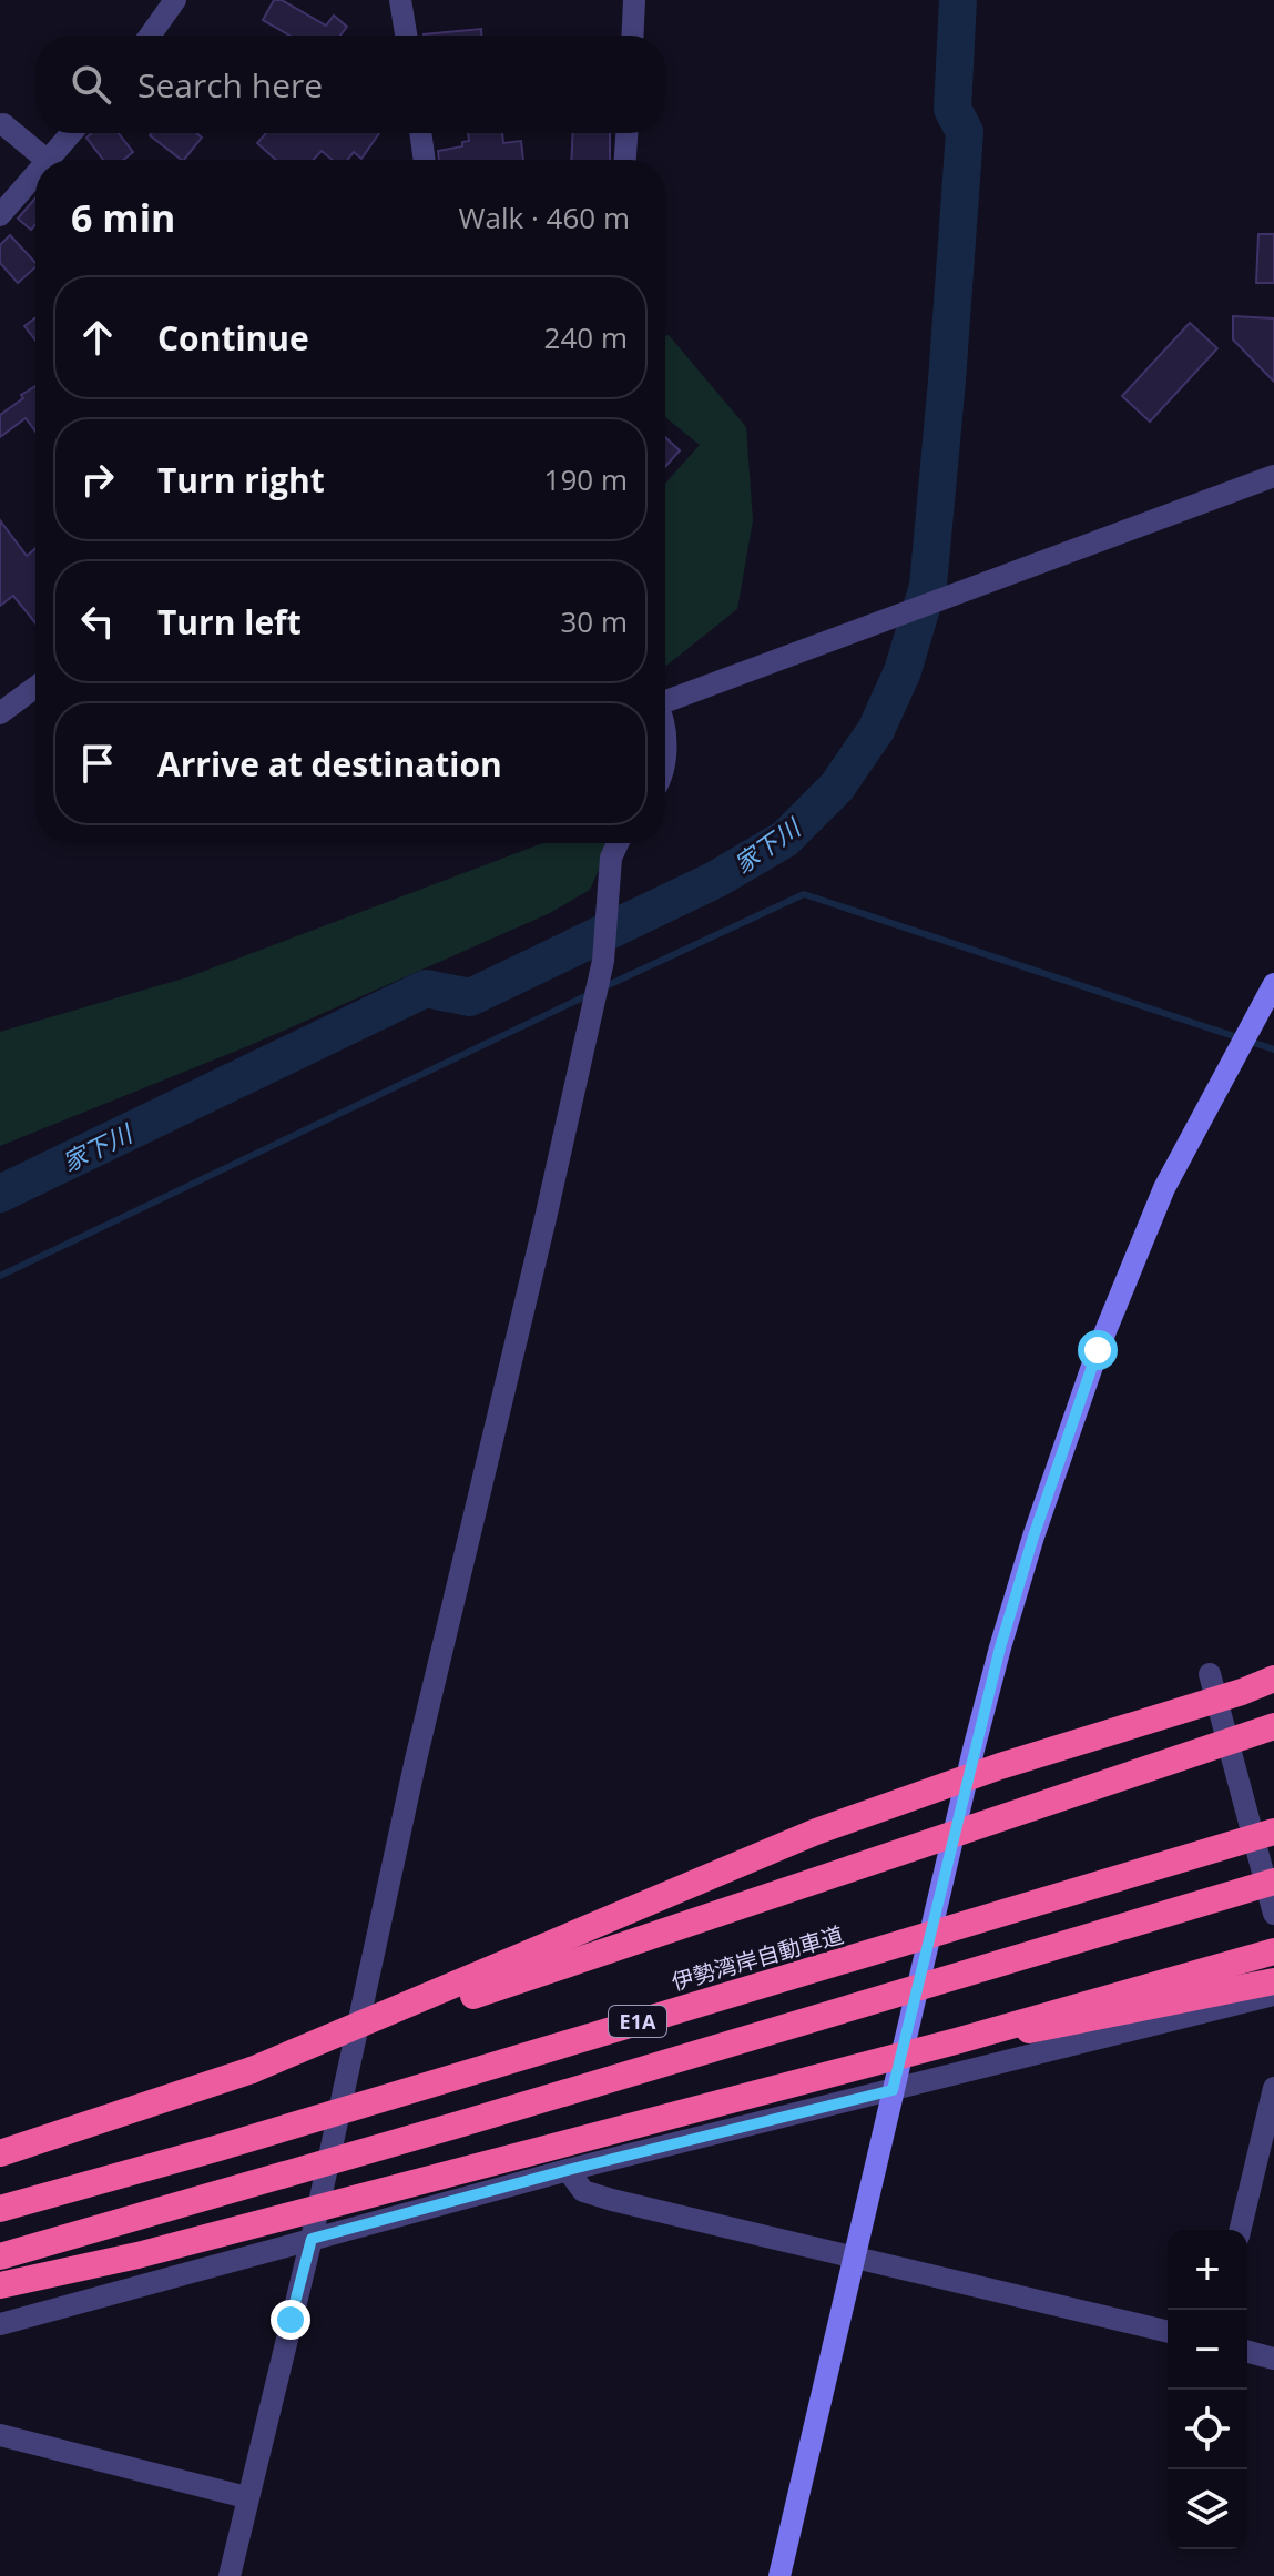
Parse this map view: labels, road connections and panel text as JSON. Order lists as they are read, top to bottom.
{
  "streets": {
    "highway": ["伊勢湾岸自動車道", "E1A"]
  },
  "water": ["家下川"],
  "page": {
    "search": "Search here",
    "heading": ["6 min", "Walk · 460 m"],
    "list": [
      ["Continue", "240 m"],
      ["Turn right", "190 m"],
      ["Turn left", "30 m"],
      "Arrive at destination"
    ],
    "map_buttons": ["+", "−"]
  }
}
